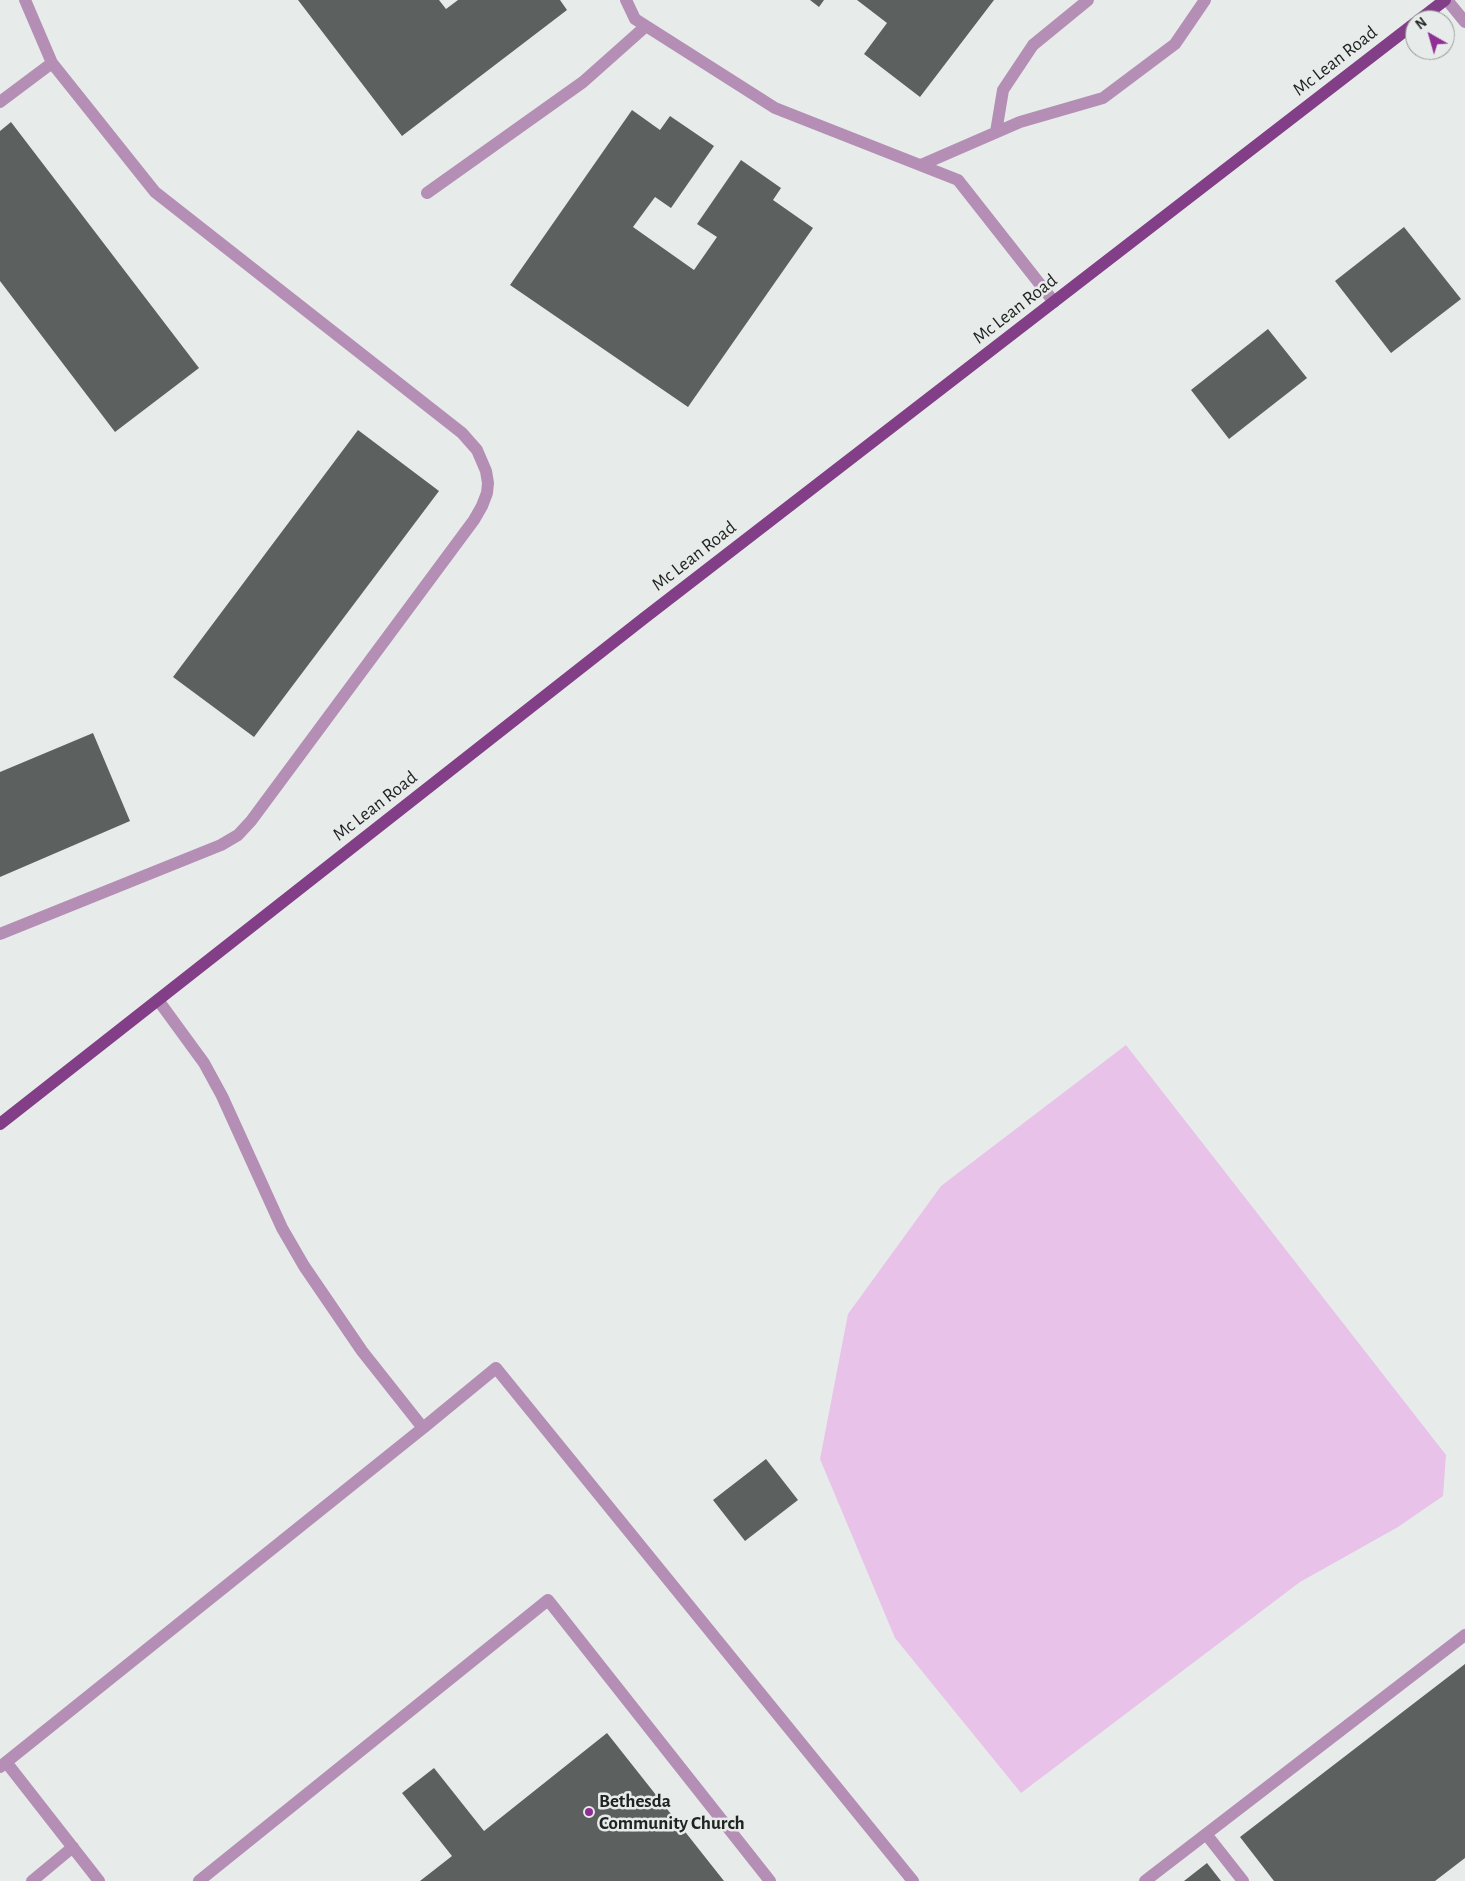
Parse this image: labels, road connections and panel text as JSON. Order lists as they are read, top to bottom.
{
  "streets": {
    "main road": ["Mc Lean Road"]
  },
  "places": ["Bethesda Community Church"],
  "north": "top left"
}
